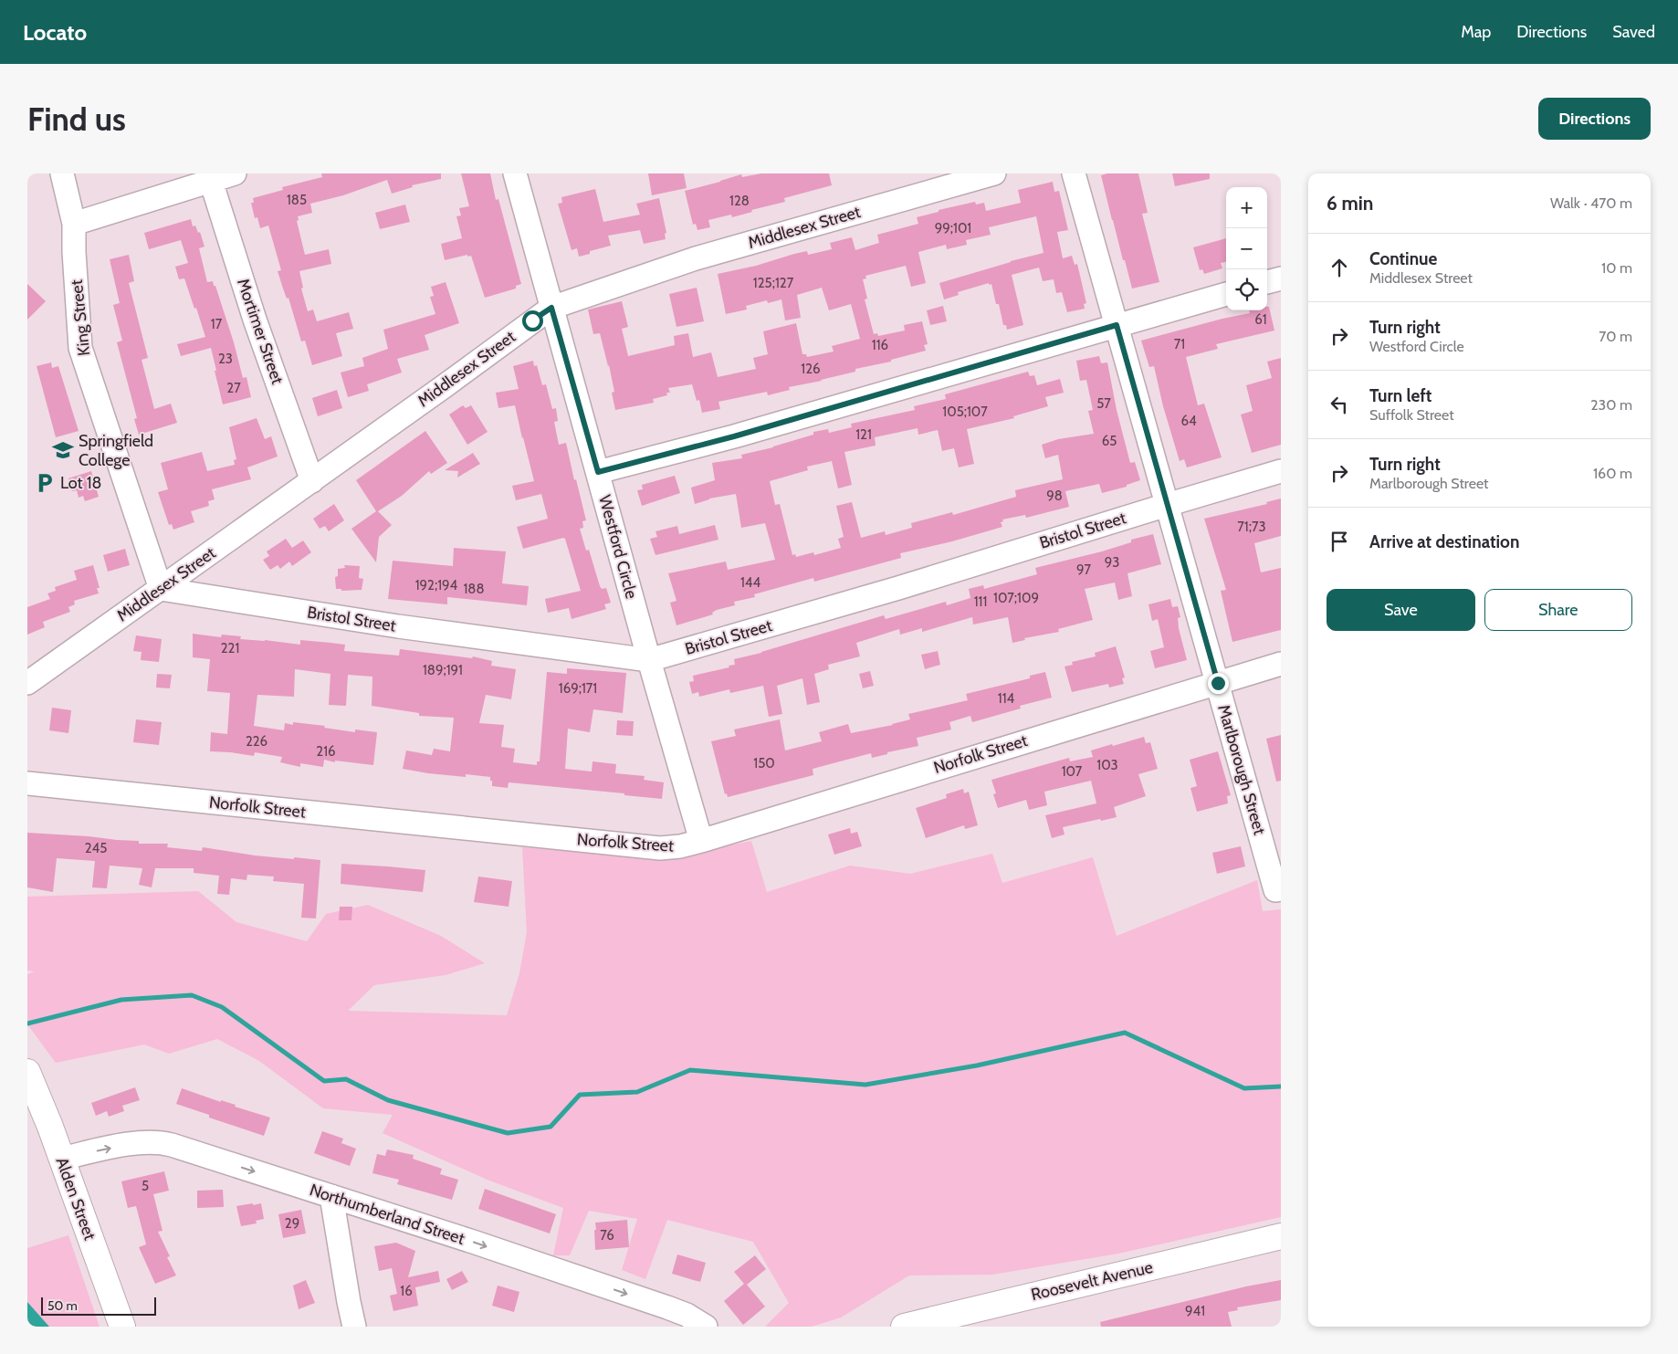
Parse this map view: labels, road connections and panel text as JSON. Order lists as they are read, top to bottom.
{
  "streets": {
    "main road": ["Alden Street", "Roosevelt Avenue"],
    "street": [
      "Middlesex Street",
      "King Street",
      "Mortimer Street",
      "Bristol Street",
      "Westford Circle",
      "Norfolk Street",
      "Marlborough Street",
      "Northumberland Street"
    ]
  },
  "crossings": [
    ["Middlesex Street", "King Street"],
    ["Middlesex Street", "Mortimer Street"],
    ["Middlesex Street", "Bristol Street"],
    ["Middlesex Street", "Westford Circle"],
    ["King Street", "Bristol Street"],
    ["Bristol Street", "Westford Circle"],
    ["Bristol Street", "Marlborough Street"],
    ["Westford Circle", "Norfolk Street"],
    ["Norfolk Street", "Marlborough Street"],
    ["Alden Street", "Northumberland Street"]
  ],
  "one_way": ["Northumberland Street"],
  "places": {
    "school or university": ["Springfield College"],
    "parking": ["Lot 18"]
  },
  "house_numbers": [
    "185",
    "128",
    "99;101",
    "125;127",
    "61",
    "17",
    "71",
    "116",
    "23",
    "126",
    "27",
    "57",
    "105;107",
    "64",
    "121",
    "65",
    "98",
    "71;73",
    "93",
    "97",
    "144",
    "192;194",
    "188",
    "107;109",
    "111",
    "221",
    "189;191",
    "169;171",
    "114",
    "226",
    "216",
    "150",
    "103",
    "107",
    "245",
    "5",
    "29",
    "76",
    "16",
    "941"
  ],
  "scale_bar": "50 m",
  "page": {
    "header": "Locato",
    "nav": ["Map", "Directions", "Saved"],
    "buttons": [
      "Directions",
      ["Save", "Share"]
    ],
    "title": "Find us",
    "heading": ["6 min", "Walk · 470 m"],
    "map_buttons": ["+", "−"],
    "list": [
      ["Continue", "Middlesex Street", "10 m"],
      ["Turn right", "Westford Circle", "70 m"],
      ["Turn left", "Suffolk Street", "230 m"],
      ["Turn right", "Marlborough Street", "160 m"],
      "Arrive at destination"
    ],
    "scale": "50 m"
  }
}
